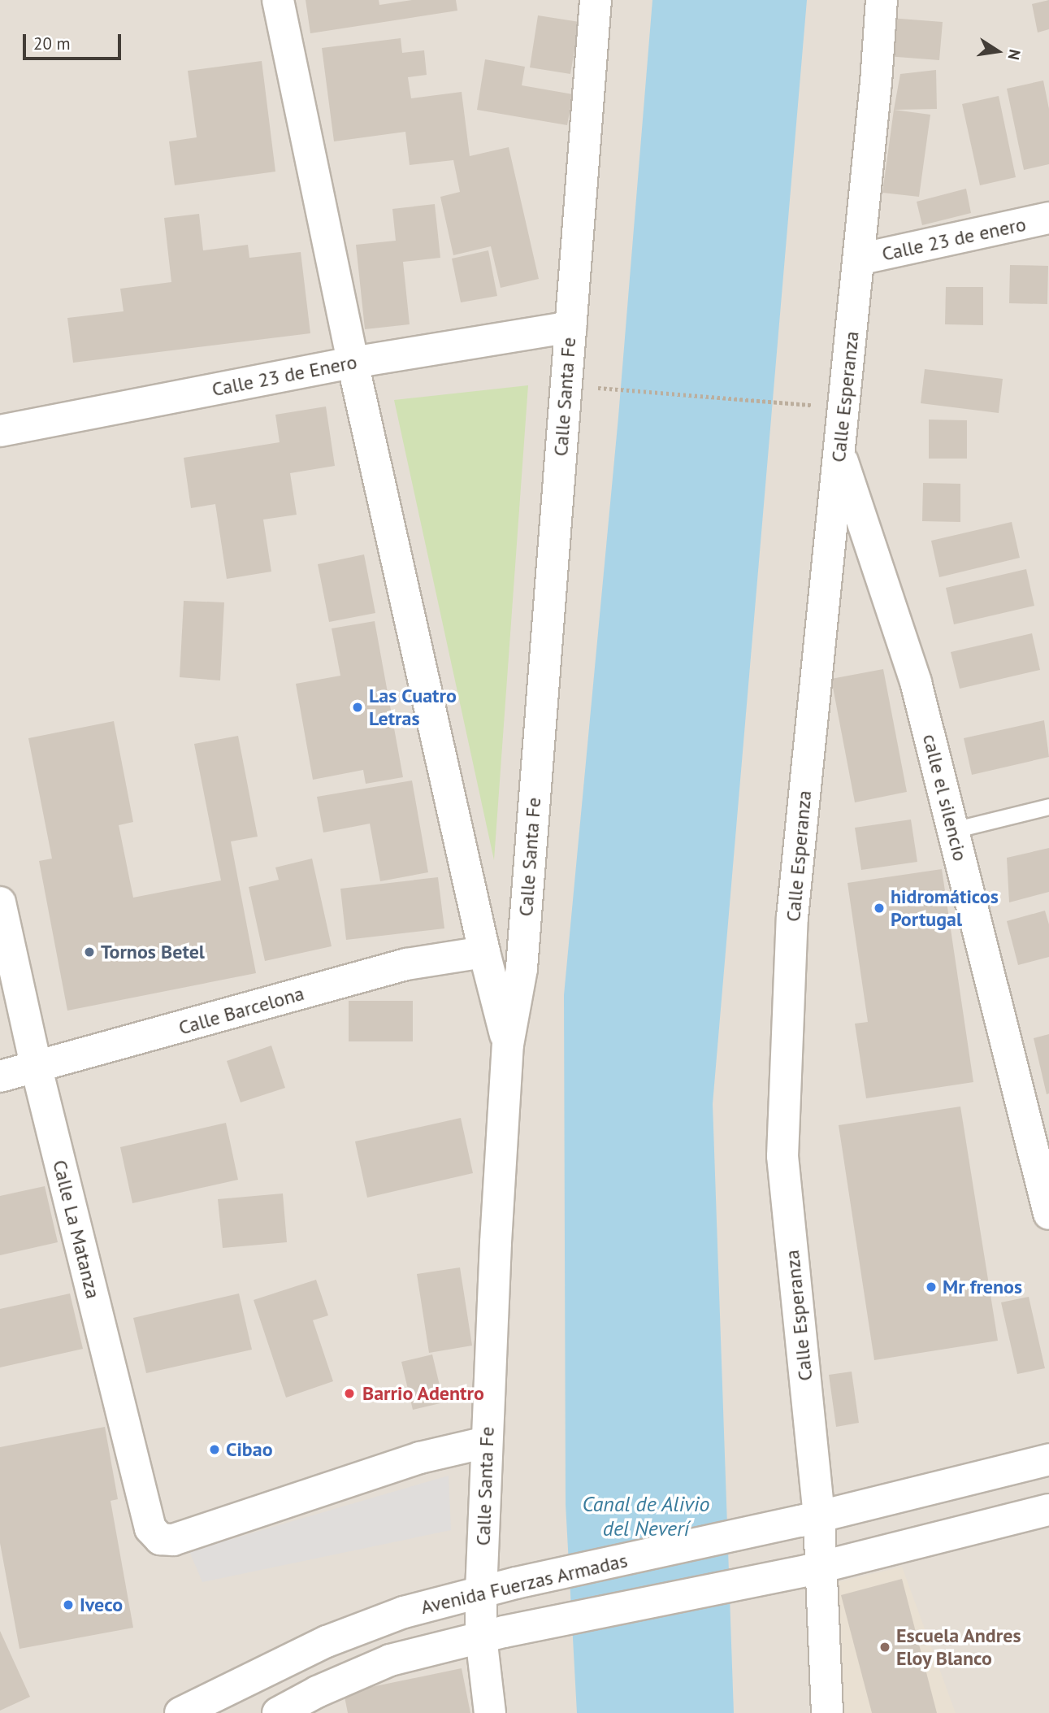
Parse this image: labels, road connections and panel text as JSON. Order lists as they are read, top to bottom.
{
  "streets": {
    "street": [
      "Calle 23 de enero",
      "Calle 23 de Enero",
      "Calle Santa Fe",
      "Calle Esperanza",
      "calle el silencio",
      "Calle Barcelona",
      "Calle La Matanza",
      "Avenida Fuerzas Armadas"
    ]
  },
  "crossings": [
    ["Calle 23 de enero", "Calle Esperanza"],
    ["Calle 23 de Enero", "Calle Santa Fe"],
    ["Calle Santa Fe", "Calle La Matanza"],
    ["Calle Santa Fe", "Avenida Fuerzas Armadas"],
    ["Calle Esperanza", "calle el silencio"],
    ["Calle Esperanza", "Avenida Fuerzas Armadas"],
    ["Calle Barcelona", "Calle La Matanza"]
  ],
  "water": ["Canal de Alivio del Neverí"],
  "places": [
    "Las Cuatro Letras",
    "hidromáticos Portugal",
    "Tornos Betel",
    "Mr frenos",
    "Barrio Adentro",
    "Cibao",
    "Iveco",
    "Escuela Andres Eloy Blanco"
  ],
  "scale_bar": "20 m",
  "north": "right"
}
